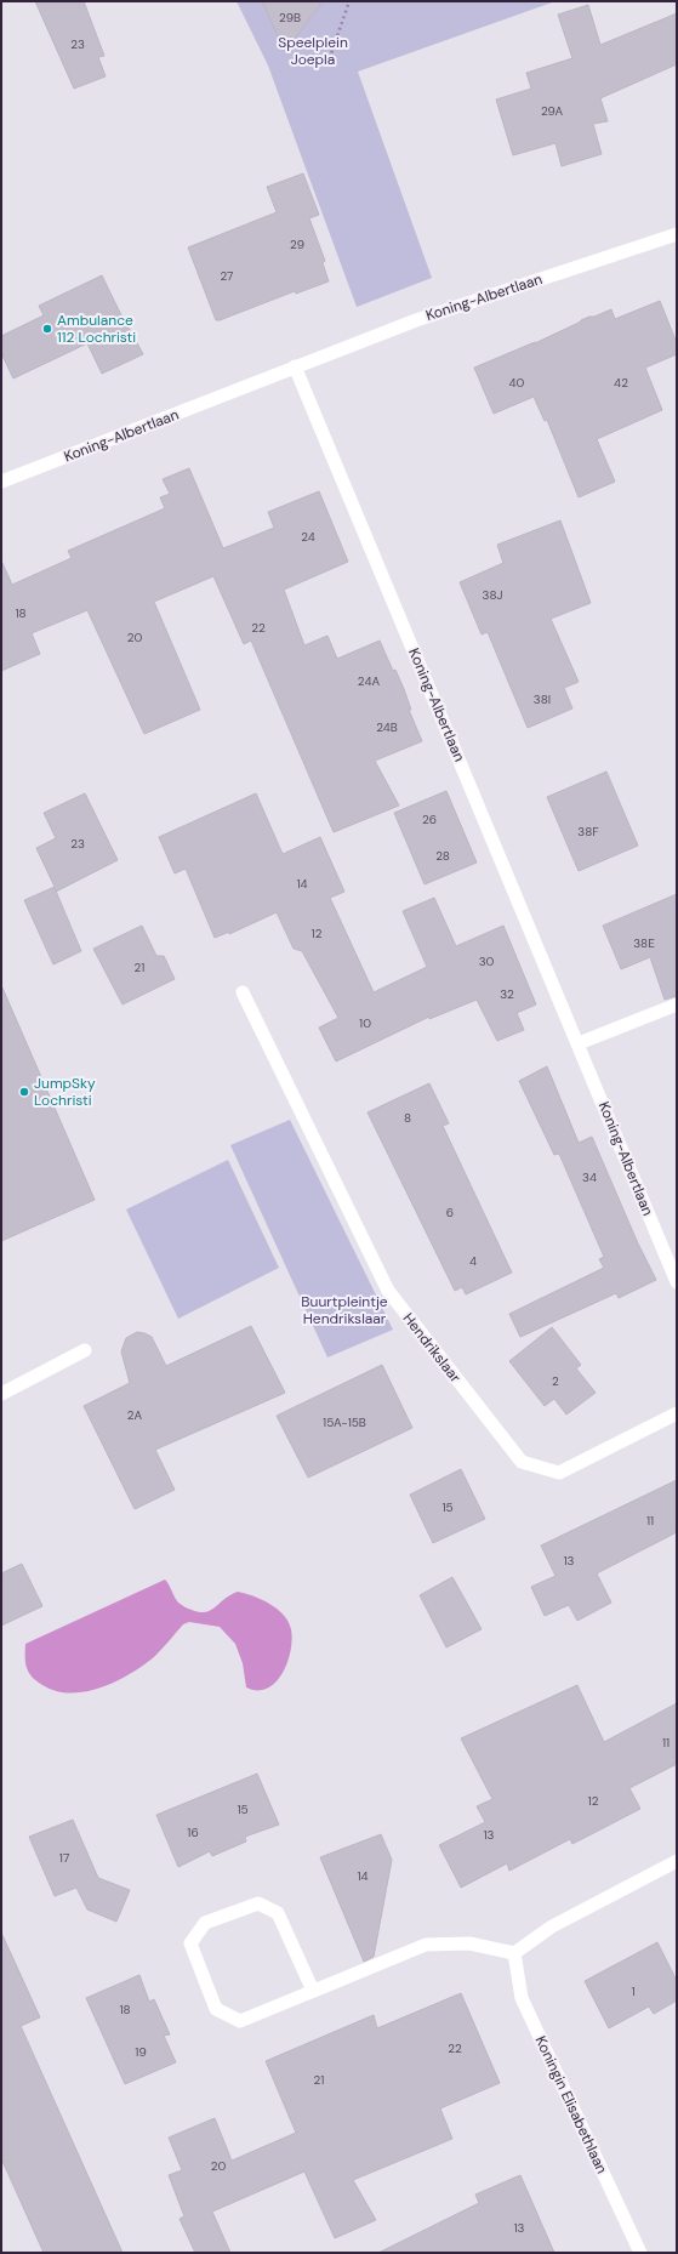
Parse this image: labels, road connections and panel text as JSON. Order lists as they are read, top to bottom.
{
  "streets": {
    "street": ["Koning-Albertlaan", "Hendrikslaar", "Koningin Elisabethlaan"]
  },
  "parks": ["Speelplein Joepla", "Buurtpleintje Hendrikslaar"],
  "places": ["Ambulance 112 Lochristi", "JumpSky Lochristi"],
  "house_numbers": [
    "29B",
    "23",
    "29A",
    "29",
    "27",
    "40",
    "42",
    "24",
    "38J",
    "18",
    "22",
    "20",
    "24A",
    "38I",
    "24B",
    "26",
    "38F",
    "23",
    "28",
    "14",
    "12",
    "38E",
    "30",
    "21",
    "32",
    "10",
    "8",
    "34",
    "6",
    "4",
    "2",
    "2A",
    "15A-15B",
    "15",
    "11",
    "13",
    "11",
    "12",
    "15",
    "16",
    "13",
    "17",
    "14",
    "1",
    "18",
    "22",
    "19",
    "21",
    "20",
    "13"
  ]
}
